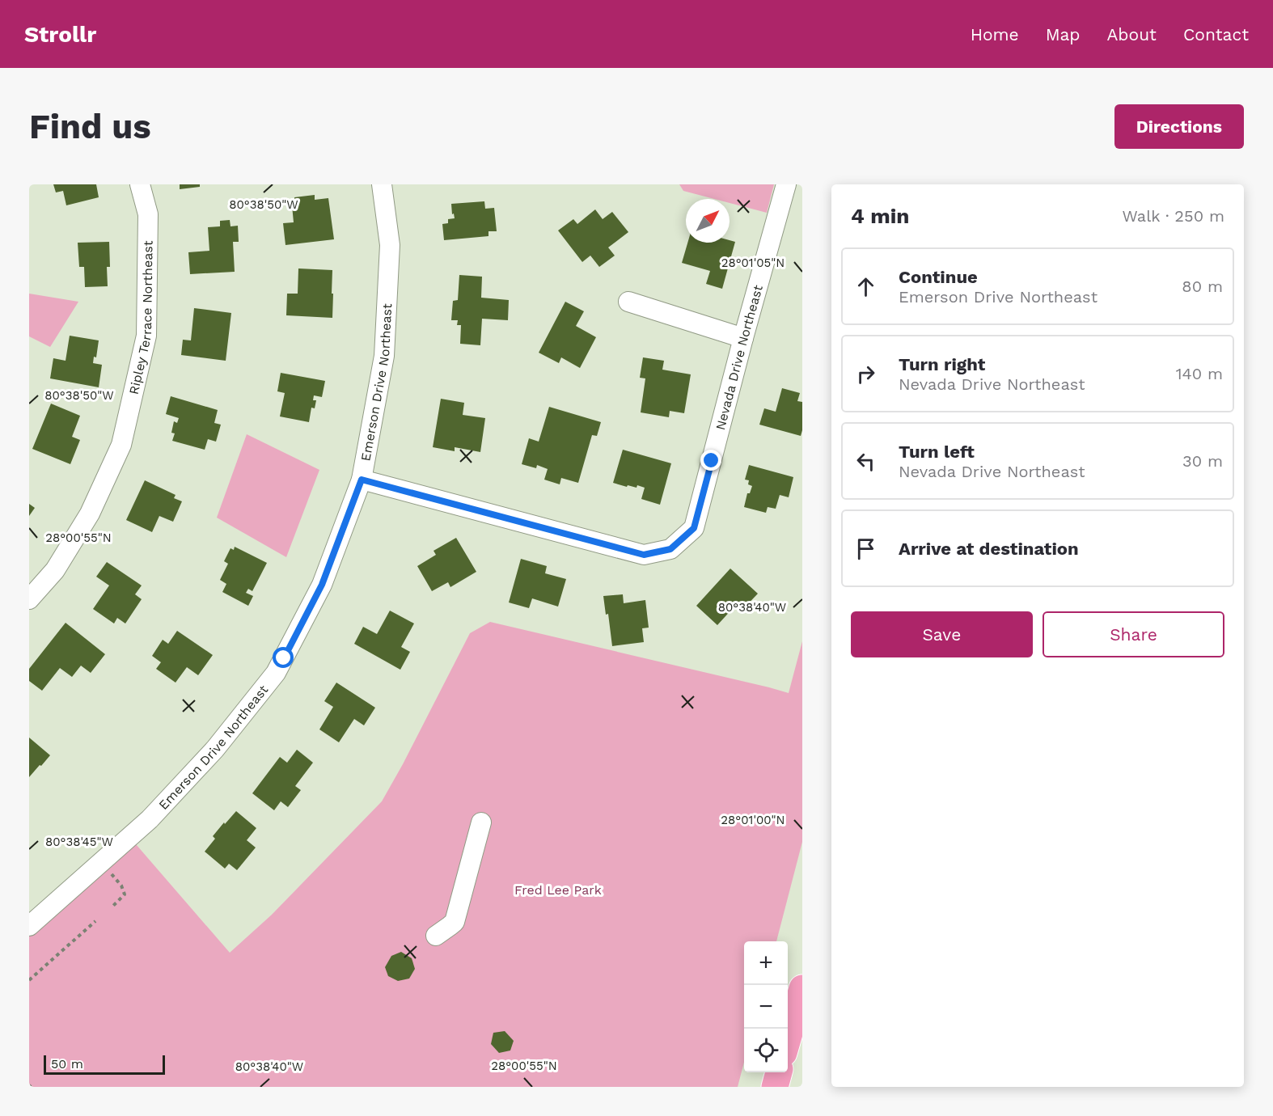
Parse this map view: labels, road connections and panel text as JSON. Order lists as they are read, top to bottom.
{
  "streets": {
    "street": ["Ripley Terrace Northeast", "Nevada Drive Northeast", "Emerson Drive Northeast"]
  },
  "crossings": [
    ["Nevada Drive Northeast", "Emerson Drive Northeast"]
  ],
  "parks": ["Fred Lee Park"],
  "scale_bar": "50 m",
  "north": "top right",
  "page": {
    "header": "Strollr",
    "nav": [
      "Home",
      "Map",
      "About",
      "Contact"
    ],
    "buttons": [
      "Directions",
      ["Save", "Share"]
    ],
    "title": "Find us",
    "heading": ["4 min", "Walk · 250 m"],
    "list": [
      ["Continue", "Emerson Drive Northeast", "80 m"],
      ["Turn right", "Nevada Drive Northeast", "140 m"],
      ["Turn left", "Nevada Drive Northeast", "30 m"],
      "Arrive at destination"
    ],
    "map_buttons": ["+", "−"],
    "scale": "50 m"
  },
  "coordinates": [
    "80°38'50\"W",
    "28°01'05\"N",
    "28°00'55\"N",
    "80°38'40\"W",
    "28°01'00\"N",
    "80°38'45\"W"
  ]
}
